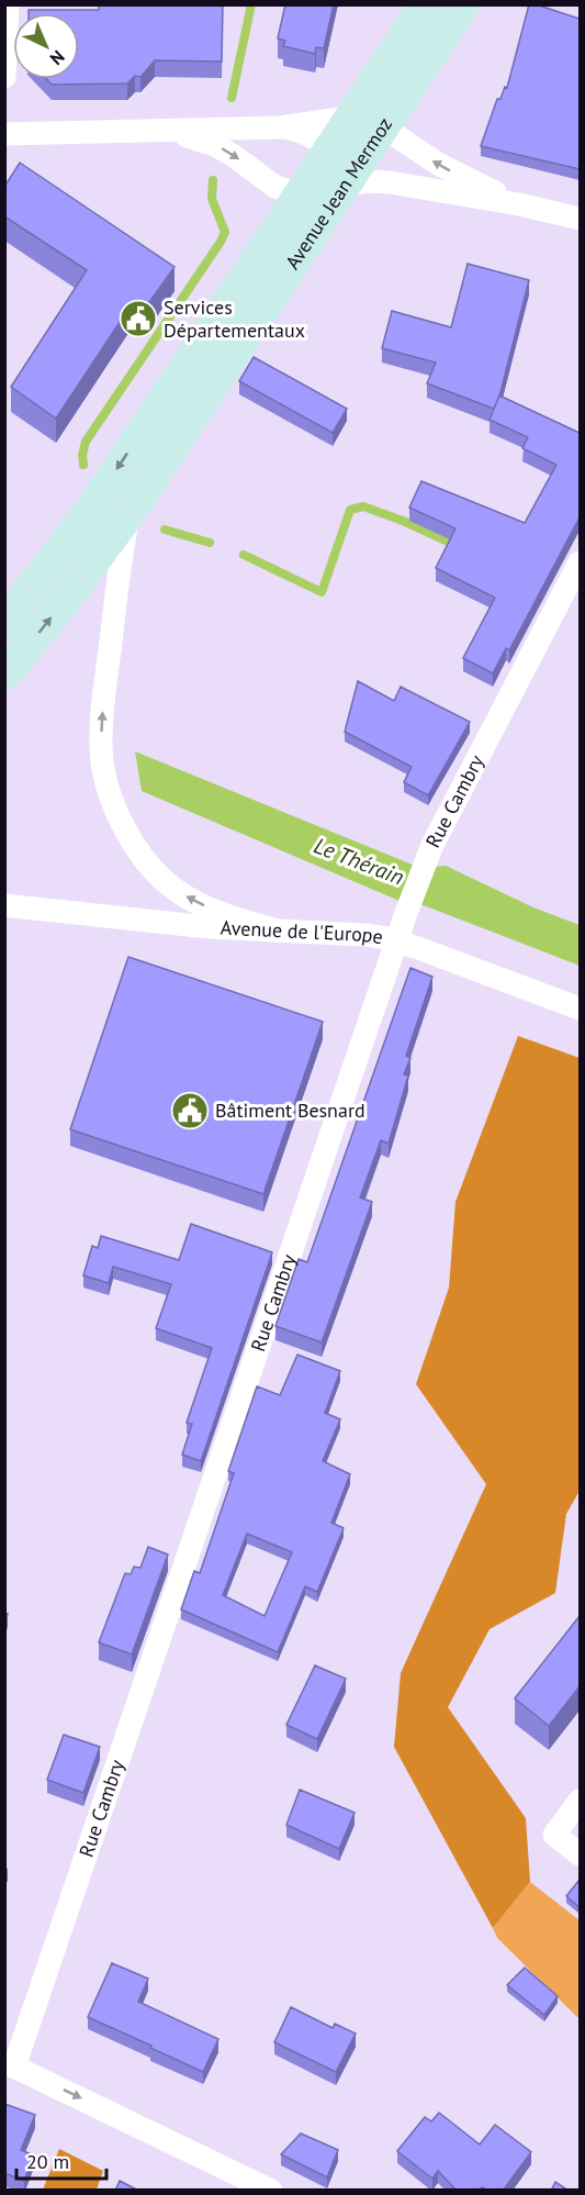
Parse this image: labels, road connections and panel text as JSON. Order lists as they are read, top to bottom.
{
  "streets": {
    "main road": ["Avenue Jean Mermoz"],
    "street": ["Rue Cambry", "Avenue de l'Europe"]
  },
  "crossings": [
    ["Rue Cambry", "Avenue de l'Europe"]
  ],
  "water": ["Le Thérain"],
  "places": {
    "public building": ["Services Départementaux", "Bâtiment Besnard"]
  },
  "scale_bar": "20 m",
  "north": "bottom right"
}
